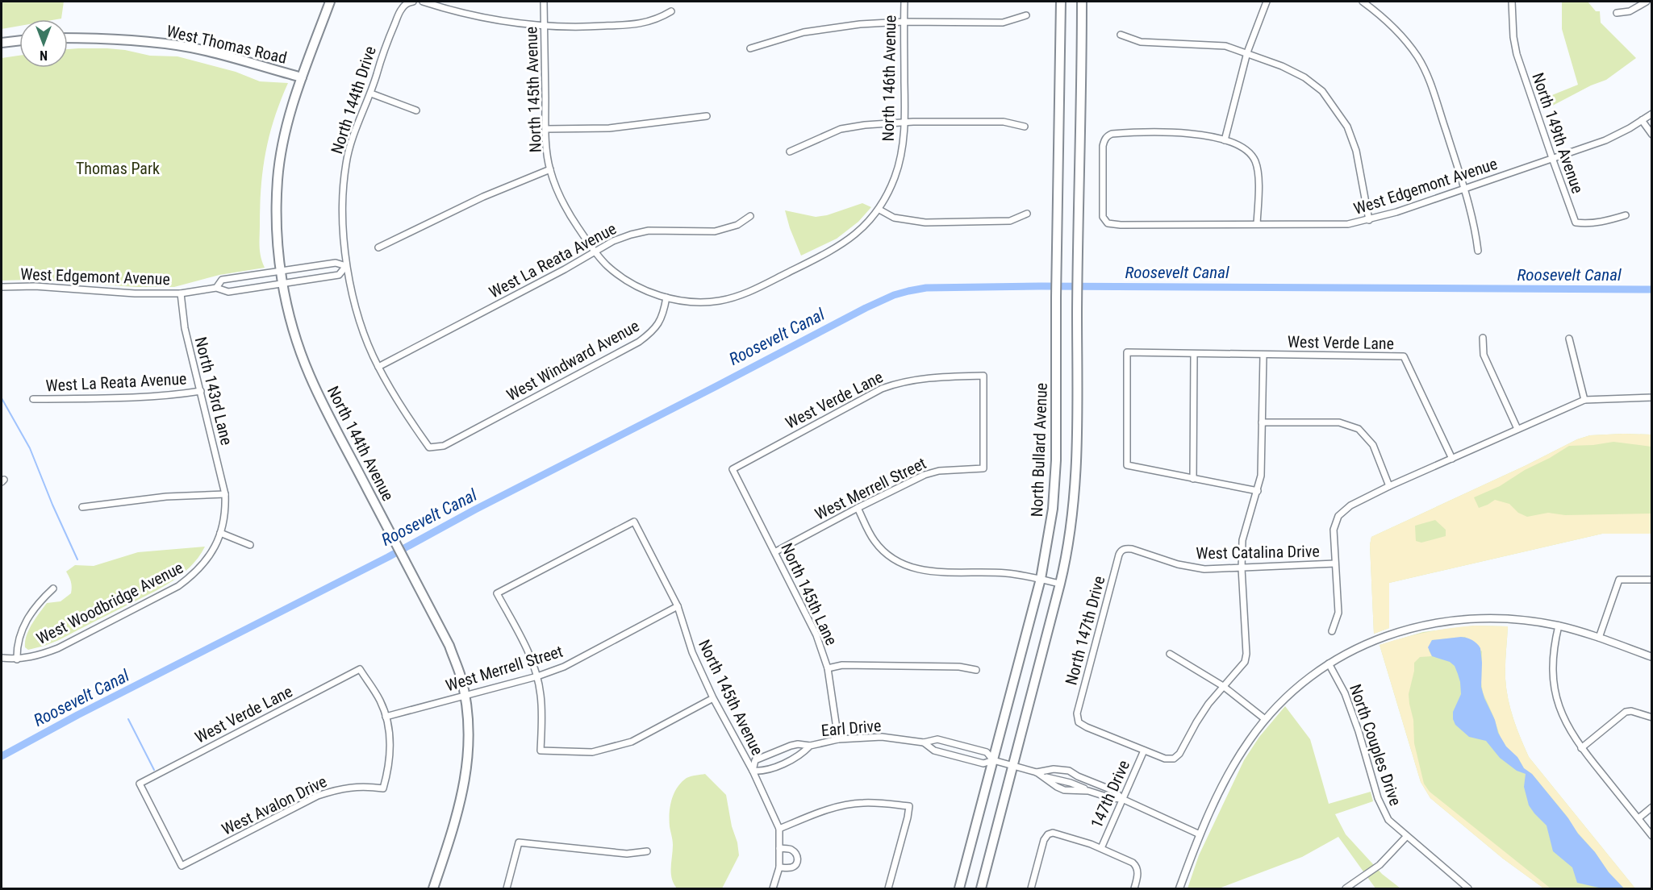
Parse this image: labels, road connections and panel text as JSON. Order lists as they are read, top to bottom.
{
  "streets": {
    "main road": ["West Thomas Road", "North 144th Avenue", "North Bullard Avenue"],
    "street": [
      "North 146th Avenue",
      "North 145th Avenue",
      "North 144th Drive",
      "North 149th Avenue",
      "West Edgemont Avenue",
      "West La Reata Avenue",
      "West Verde Lane",
      "West Windward Avenue",
      "North 143rd Lane",
      "West Merrell Street",
      "West Catalina Drive",
      "North 145th Lane",
      "West Woodbridge Avenue",
      "North 147th Drive",
      "Earl Drive",
      "North Couples Drive",
      "147th Drive",
      "West Avalon Drive"
    ]
  },
  "crossings": [
    ["West Thomas Road", "North 144th Avenue"],
    ["North 145th Avenue", "West La Reata Avenue"],
    ["North 145th Avenue", "West Windward Avenue"],
    ["North 145th Avenue", "West Merrell Street"],
    ["North 145th Avenue", "Earl Drive"],
    ["North 144th Drive", "West Edgemont Avenue"],
    ["North 144th Drive", "West La Reata Avenue"],
    ["North 144th Drive", "West Windward Avenue"],
    ["North 149th Avenue", "West Edgemont Avenue"],
    ["West Edgemont Avenue", "North 143rd Lane"],
    ["West Edgemont Avenue", "North 144th Avenue"],
    ["West La Reata Avenue", "North 143rd Lane"],
    ["West Verde Lane", "West Merrell Street"],
    ["West Verde Lane", "North 145th Lane"],
    ["West Verde Lane", "West Avalon Drive"],
    ["North 143rd Lane", "West Woodbridge Avenue"],
    ["North 144th Avenue", "West Merrell Street"],
    ["North Bullard Avenue", "Earl Drive"],
    ["West Merrell Street", "North 145th Lane"],
    ["West Merrell Street", "West Avalon Drive"],
    ["West Catalina Drive", "North 147th Drive"],
    ["North 145th Lane", "Earl Drive"],
    ["North 147th Drive", "147th Drive"]
  ],
  "water": ["Roosevelt Canal"],
  "parks": ["Thomas Park"],
  "north": "bottom"
}
